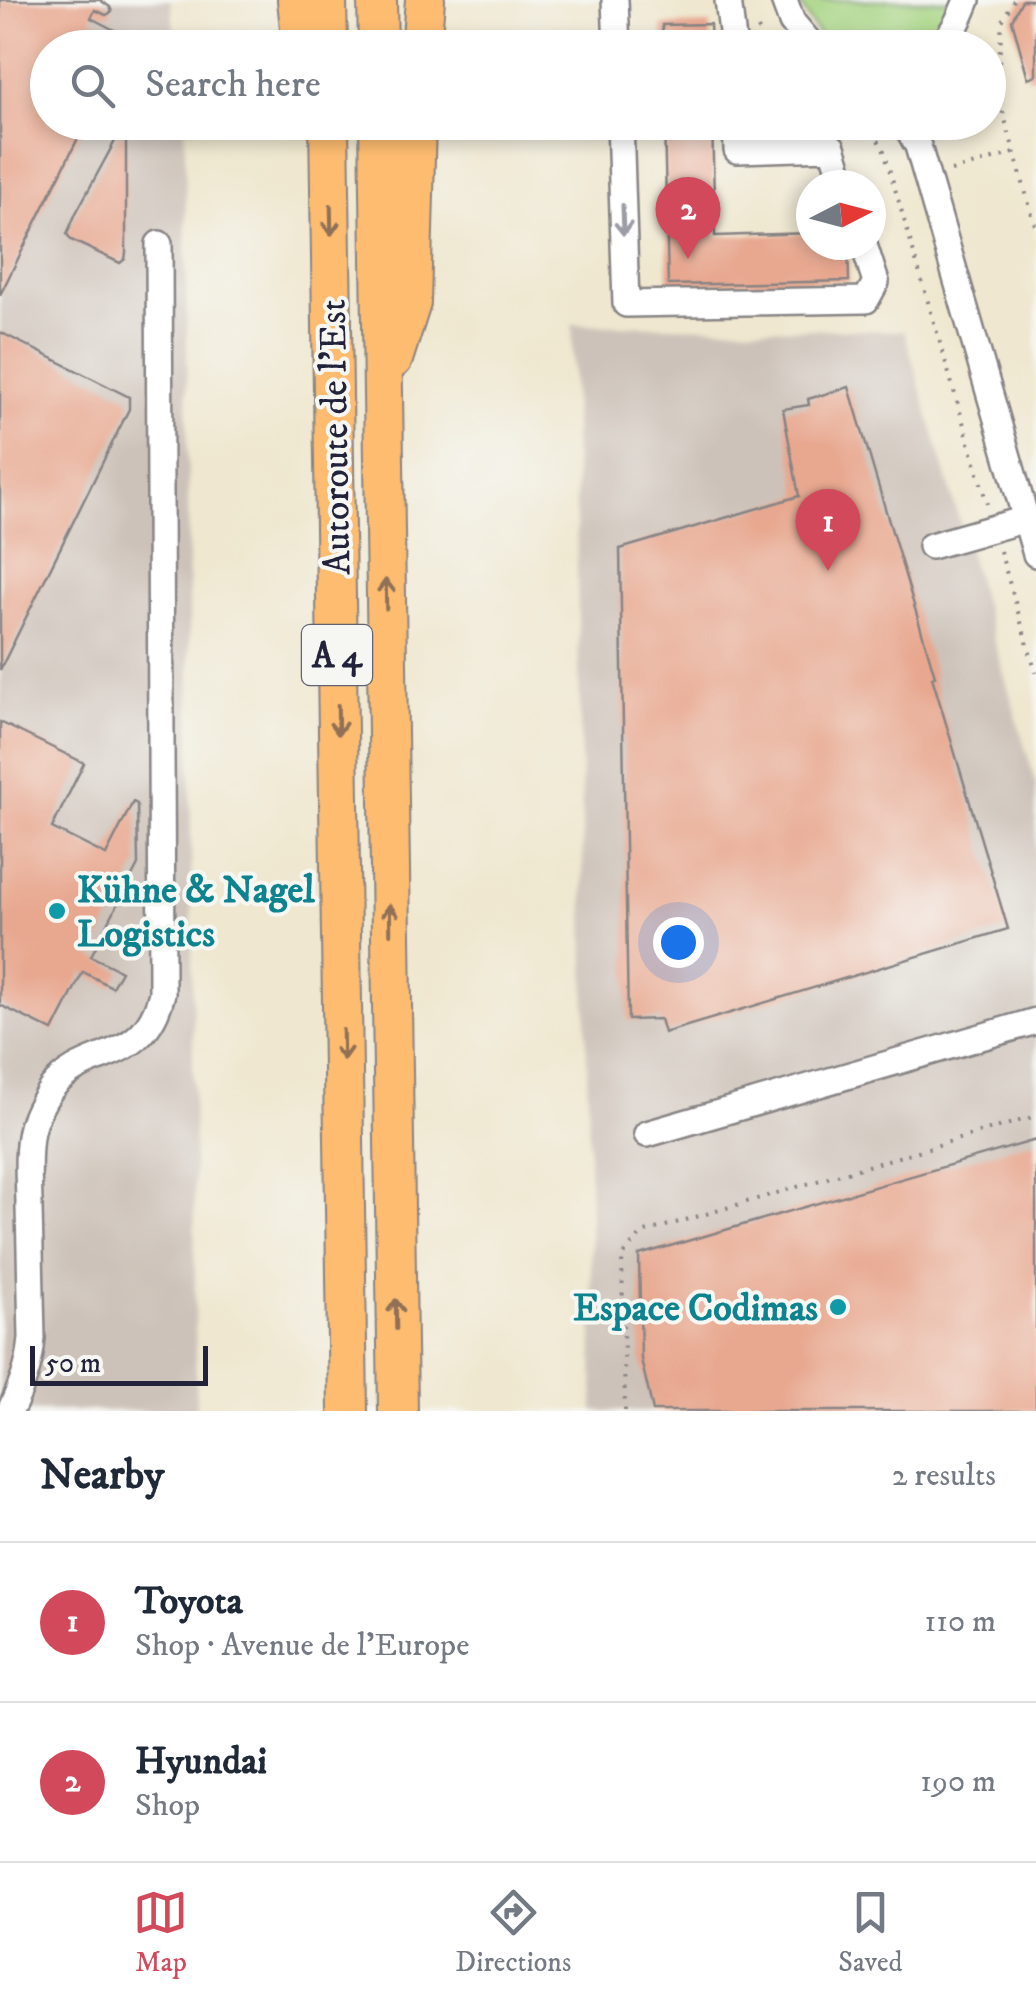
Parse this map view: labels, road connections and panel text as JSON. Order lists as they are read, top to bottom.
{
  "streets": {
    "highway": ["Autoroute de l’Est", "A 4"]
  },
  "places": ["Kühne & Nagel Logistics", "Espace Codimas"],
  "scale_bar": "50 m",
  "north": "right",
  "page": {
    "search": "Search here",
    "pins": ["2", "1"],
    "scale": "50 m",
    "heading": ["Nearby", "2 results"],
    "list": [
      {
        "mark": "1",
        "name": "Toyota",
        "note": "Shop · Avenue de l'Europe",
        "value": "110 m"
      },
      {
        "mark": "2",
        "name": "Hyundai",
        "note": "Shop",
        "value": "190 m"
      }
    ],
    "nav": ["Map", "Directions", "Saved"]
  }
}
